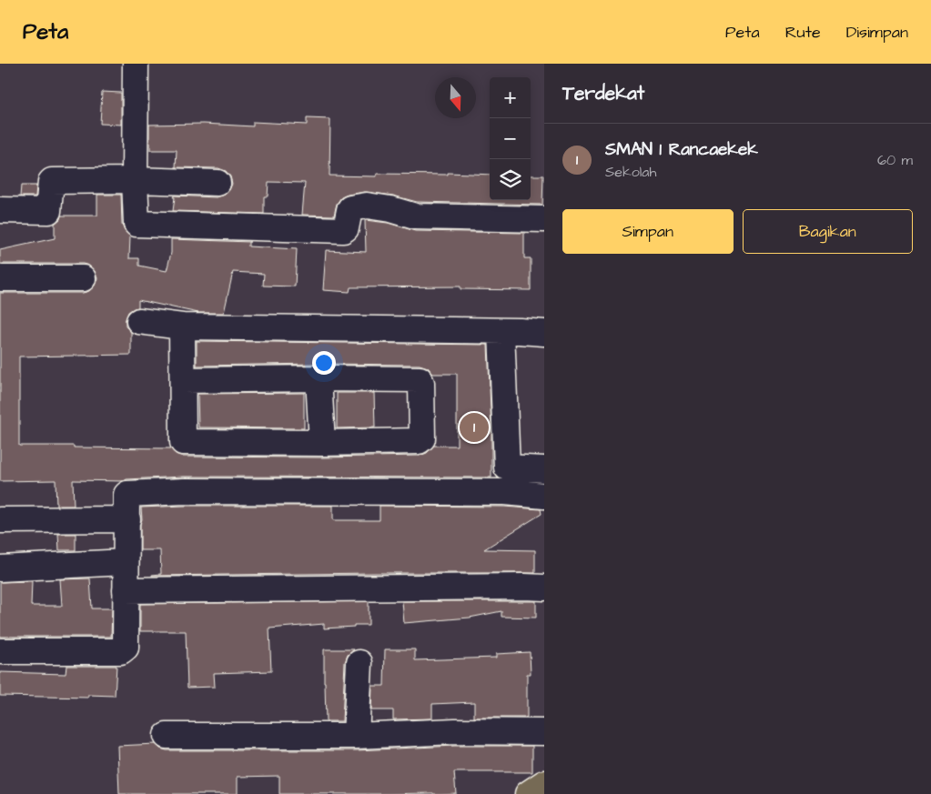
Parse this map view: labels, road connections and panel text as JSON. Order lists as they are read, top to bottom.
{
  "north": "bottom",
  "page": {
    "header": "Peta",
    "nav": ["Peta", "Rute", "Disimpan"],
    "heading": "Terdekat",
    "map_buttons": ["+", "−"],
    "list": [
      {
        "mark": "1",
        "name": "SMAN 1 Rancaekek",
        "note": "Sekolah",
        "value": "60 m"
      }
    ],
    "buttons": ["Simpan", "Bagikan"],
    "pins": "1"
  }
}
